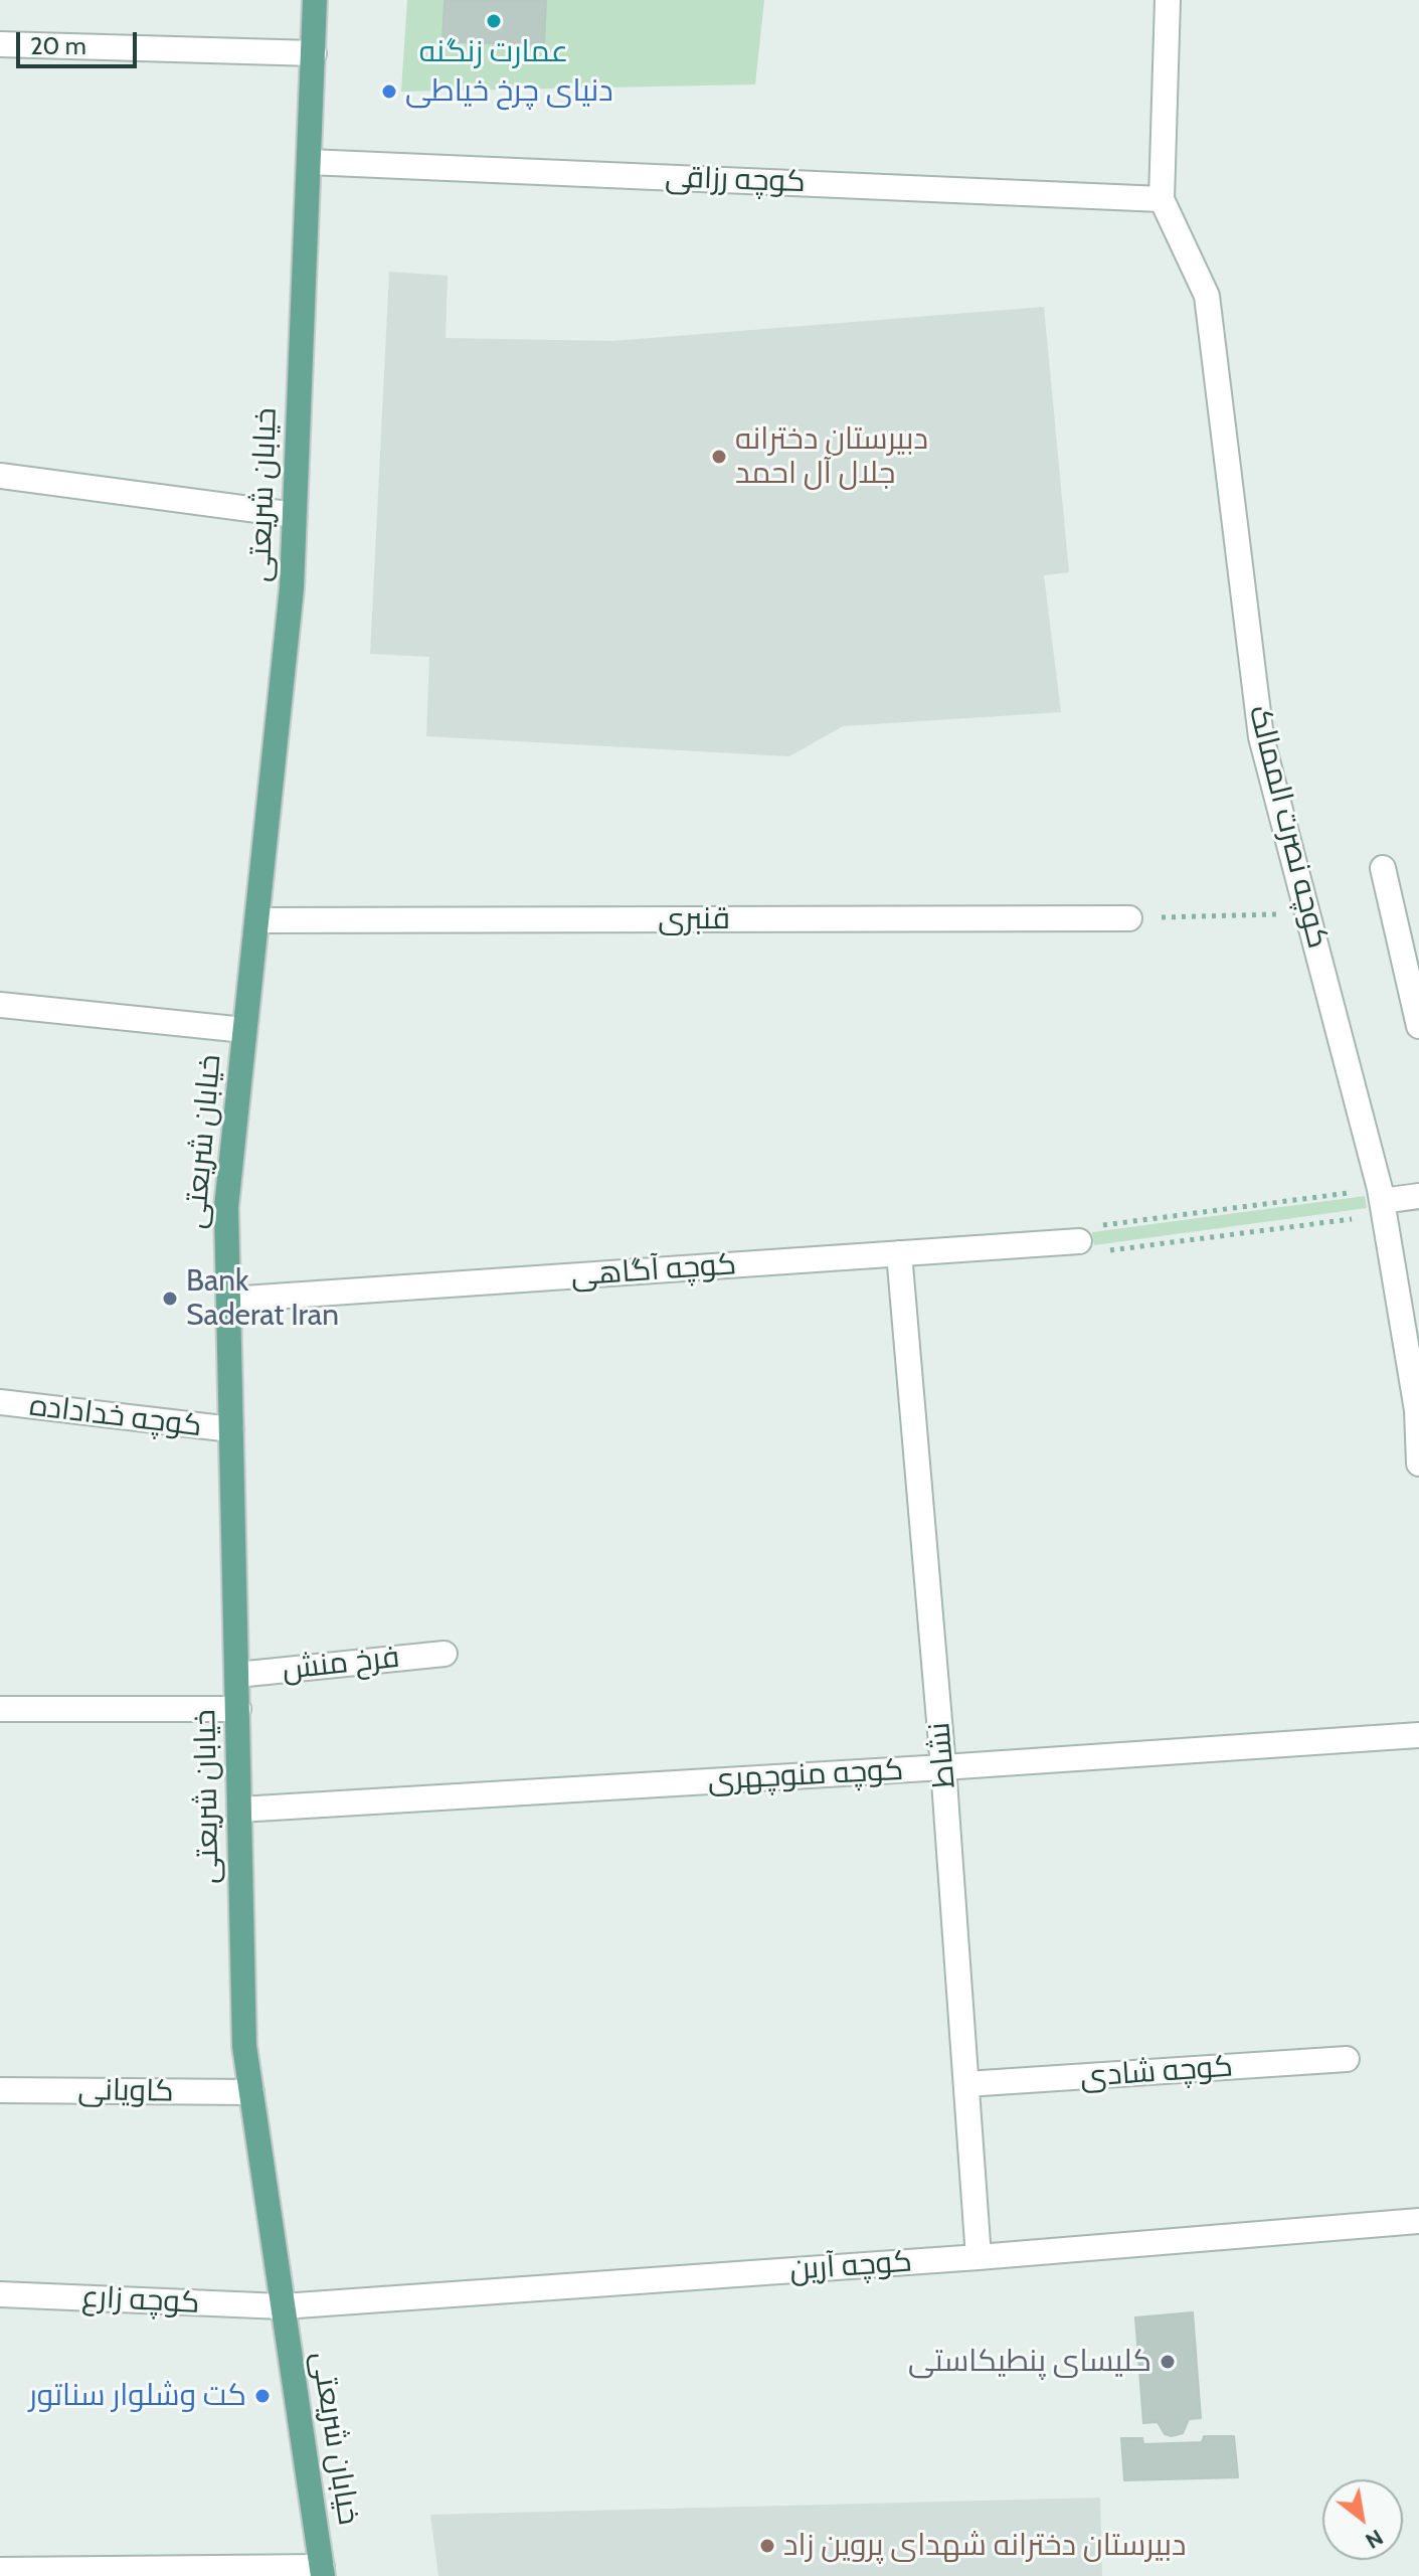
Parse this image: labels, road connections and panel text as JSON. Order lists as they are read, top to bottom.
{
  "streets": {
    "main road": ["خیابان شریعتی"],
    "street": [
      "کوچه رزاقی",
      "کوچه نصرت الممالک",
      "قنبری",
      "کوچه آگاهی",
      "کوچه خداداده",
      "فرخ منش",
      "نشاط",
      "کوچه منوچهری",
      "کوچه شادی",
      "کاویانی",
      "کوچه آرین",
      "کوچه زارع"
    ]
  },
  "crossings": [
    ["کوچه رزاقی", "خیابان شریعتی"],
    ["کوچه رزاقی", "کوچه نصرت الممالک"],
    ["خیابان شریعتی", "قنبری"],
    ["خیابان شریعتی", "کوچه آگاهی"],
    ["خیابان شریعتی", "کوچه خداداده"],
    ["خیابان شریعتی", "فرخ منش"],
    ["خیابان شریعتی", "کوچه منوچهری"],
    ["خیابان شریعتی", "کاویانی"],
    ["خیابان شریعتی", "کوچه آرین"],
    ["خیابان شریعتی", "کوچه زارع"],
    ["کوچه آگاهی", "نشاط"],
    ["نشاط", "کوچه منوچهری"],
    ["نشاط", "کوچه شادی"],
    ["نشاط", "کوچه آرین"],
    ["کوچه آرین", "کوچه زارع"]
  ],
  "places": [
    "عمارت زنگنه",
    "دنیای چرخ خیاطی",
    "دبیرستان دخترانه جلال آل احمد",
    "Bank Saderat Iran",
    "کلیسای پنطیکاستی",
    "کت وشلوار سناتور",
    "دبیرستان دخترانه شهدای پروین زاد"
  ],
  "scale_bar": "20 m",
  "north": "bottom right"
}
